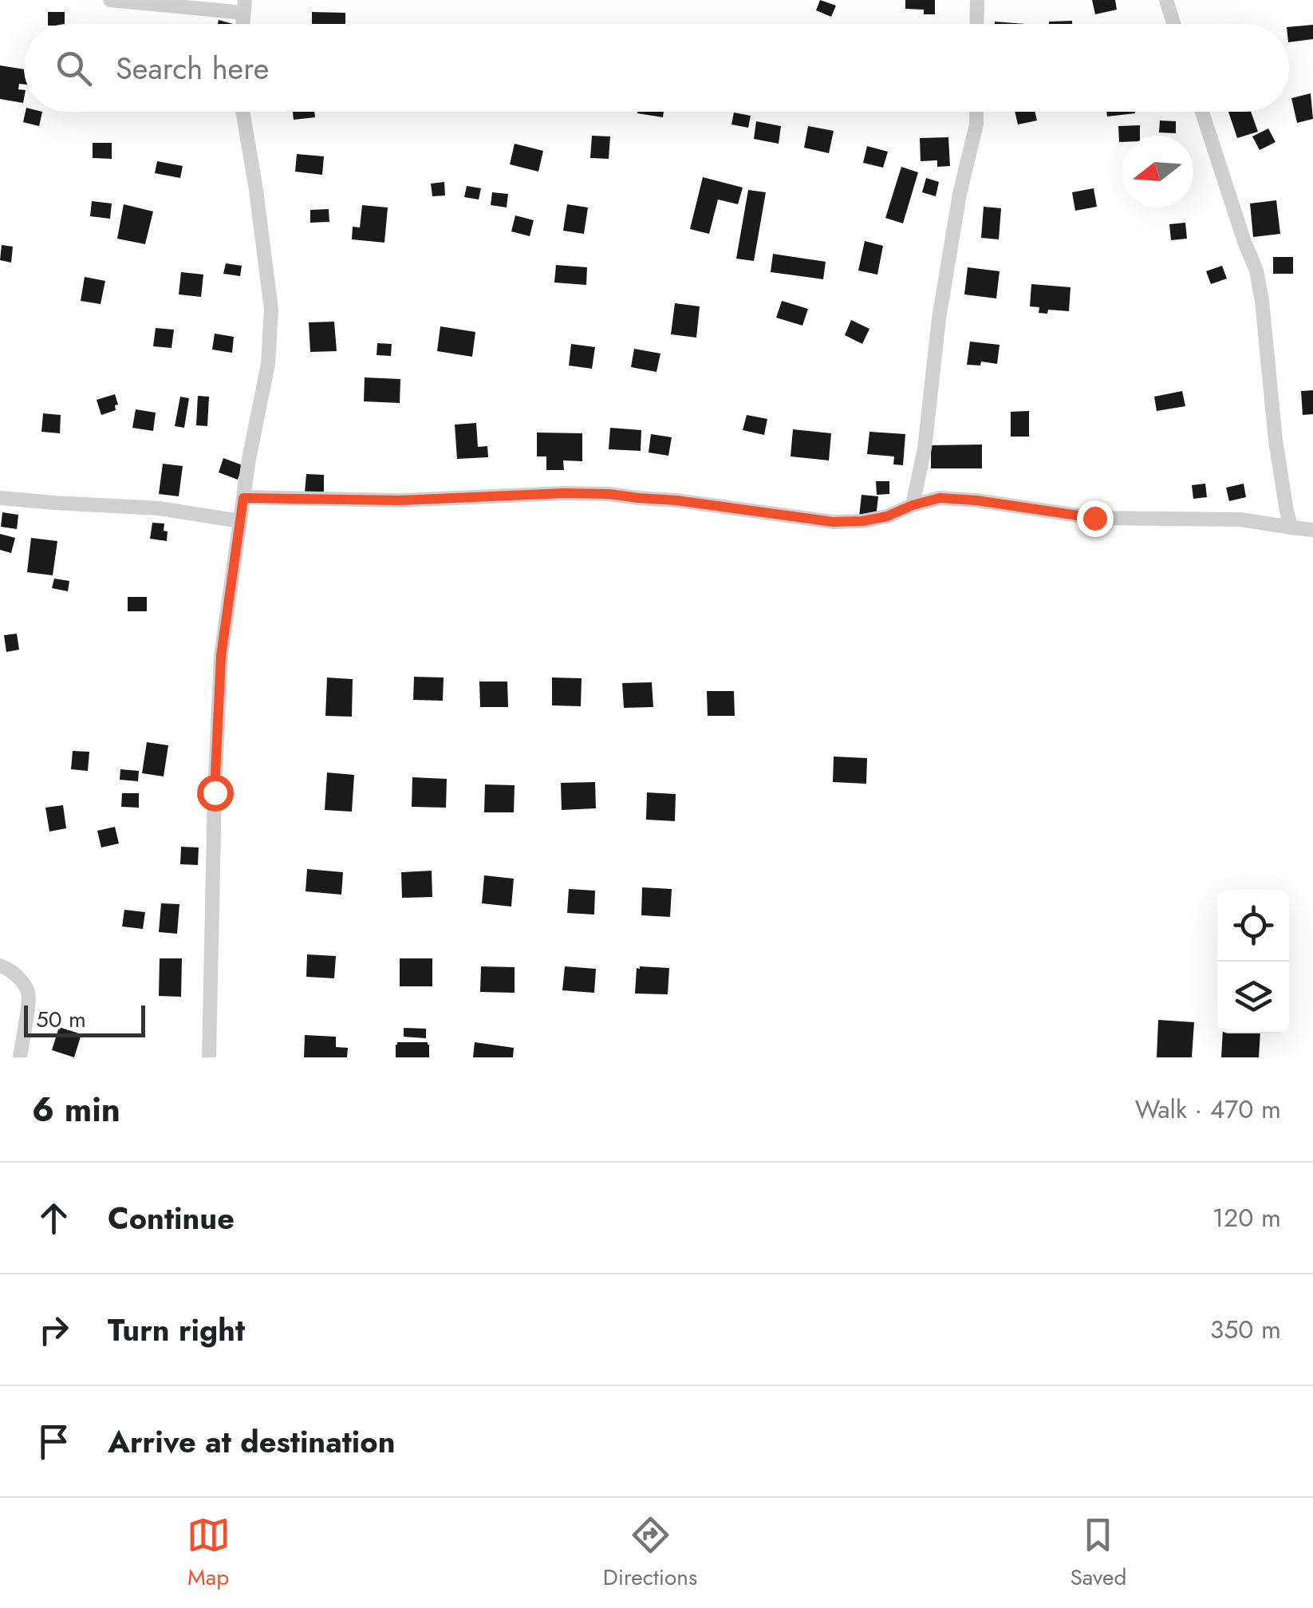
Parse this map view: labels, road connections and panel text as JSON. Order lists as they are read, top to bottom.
{
  "scale_bar": "50 m",
  "north": "left",
  "page": {
    "search": "Search here",
    "scale": "50 m",
    "heading": ["6 min", "Walk · 470 m"],
    "list": [
      ["Continue", "120 m"],
      ["Turn right", "350 m"],
      "Arrive at destination"
    ],
    "nav": ["Map", "Directions", "Saved"]
  }
}
